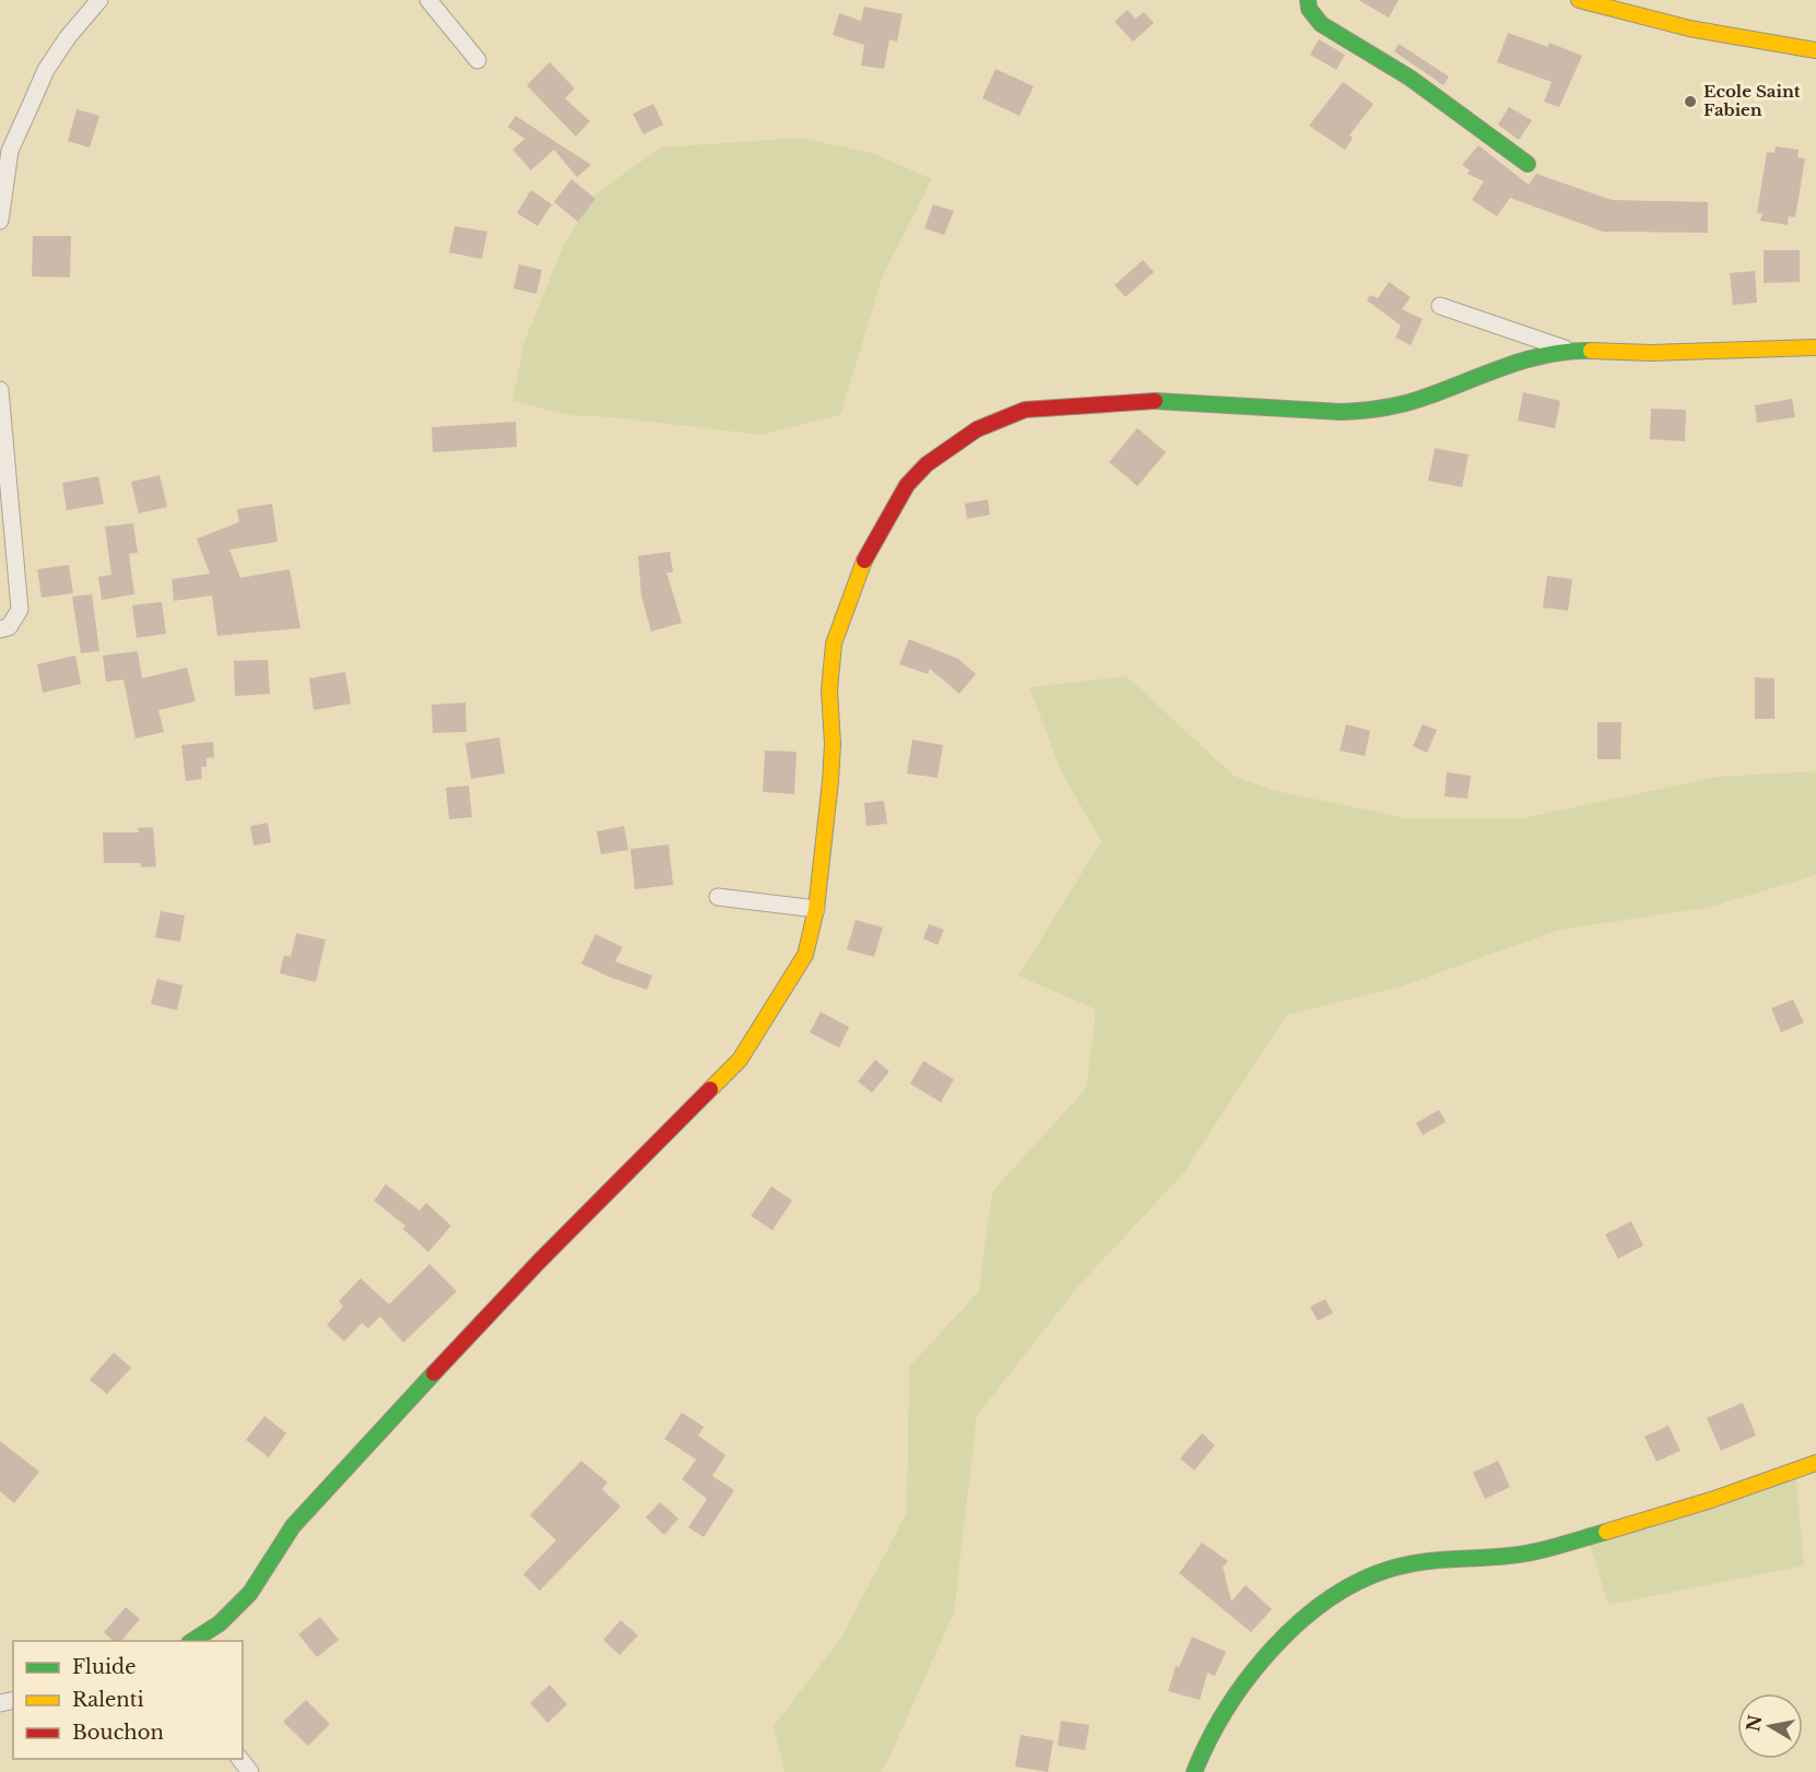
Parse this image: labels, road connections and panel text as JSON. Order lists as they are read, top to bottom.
{
  "places": ["Ecole Saint Fabien"],
  "legend": ["Fluide", "Ralenti", "Bouchon"],
  "north": "left"
}
